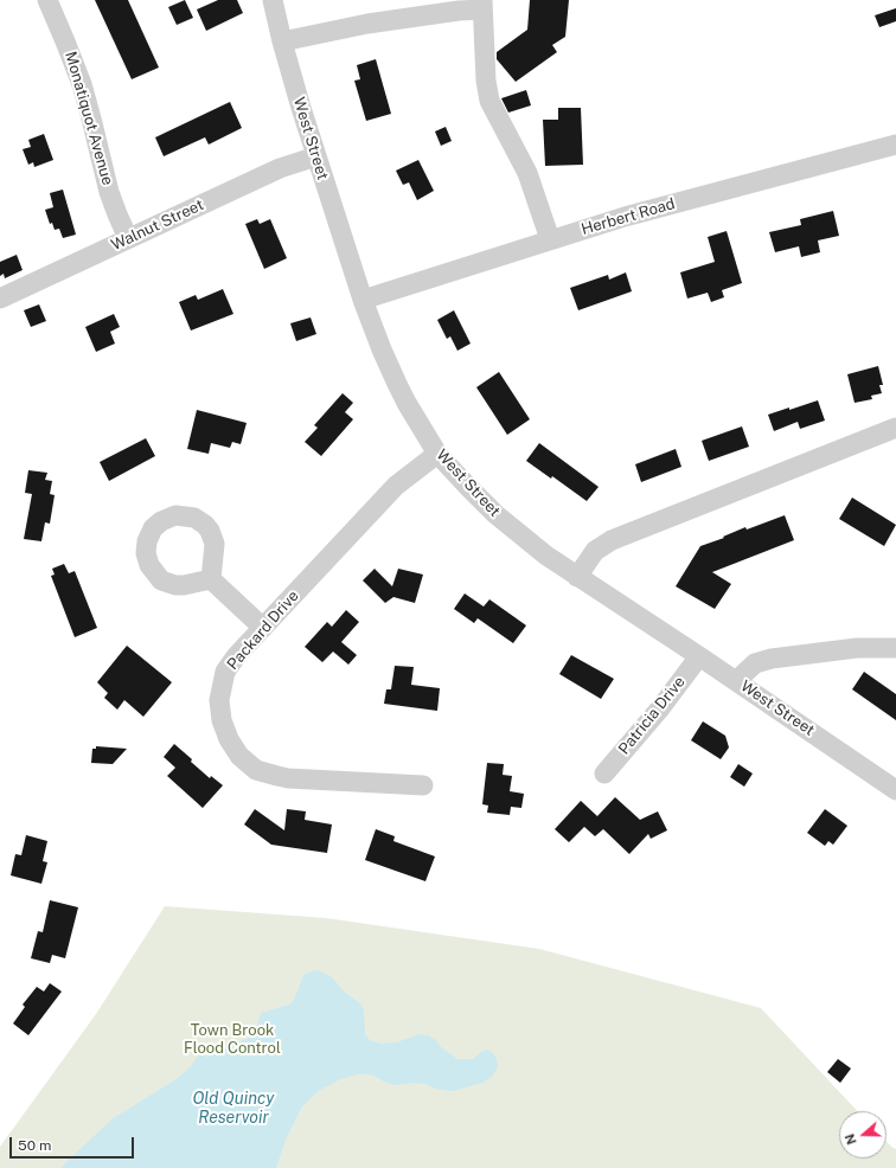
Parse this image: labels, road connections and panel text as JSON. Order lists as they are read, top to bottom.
{
  "streets": {
    "street": [
      "Monatiquot Avenue",
      "West Street",
      "Herbert Road",
      "Walnut Street",
      "Packard Drive",
      "Patricia Drive"
    ]
  },
  "crossings": [
    ["Monatiquot Avenue", "Walnut Street"],
    ["West Street", "Herbert Road"],
    ["West Street", "Walnut Street"],
    ["West Street", "Packard Drive"],
    ["West Street", "Patricia Drive"]
  ],
  "water": ["Old Quincy Reservoir"],
  "parks": ["Town Brook Flood Control"],
  "scale_bar": "50 m",
  "north": "left"
}
